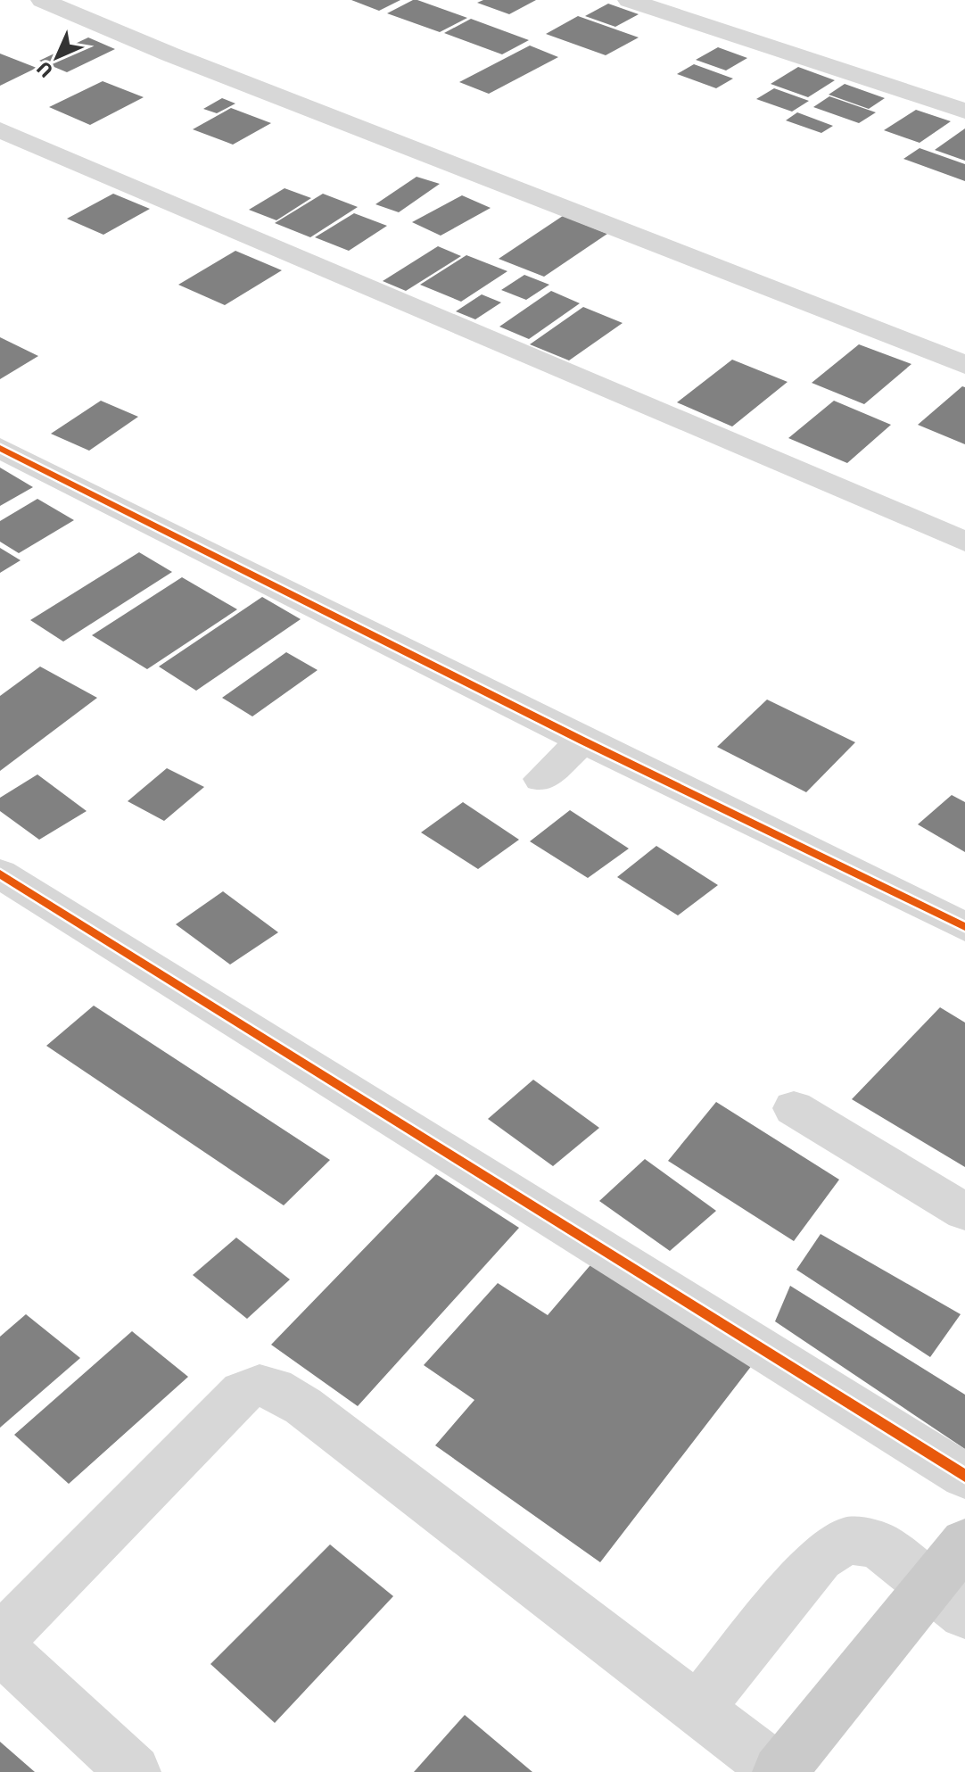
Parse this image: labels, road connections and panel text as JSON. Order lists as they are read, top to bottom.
{
  "north": "bottom left"
}
